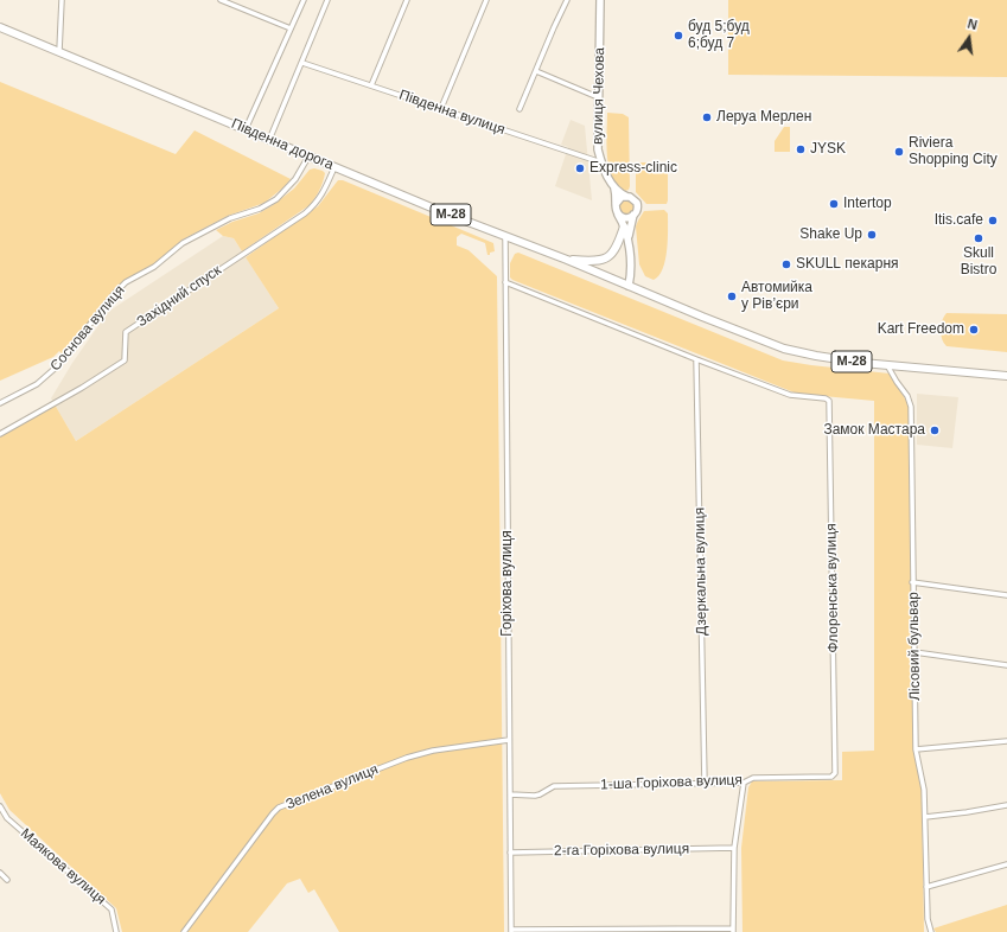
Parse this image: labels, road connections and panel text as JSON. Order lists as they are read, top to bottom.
{
  "streets": {
    "highway": ["Південна дорога", "М-28"],
    "main road": ["вулиця Чехова"],
    "street": [
      "Південна вулиця",
      "Західний спуск",
      "Соснова вулиця",
      "Дзеркальна вулиця",
      "Горіхова вулиця",
      "Флоренська вулиця",
      "Лісовий бульвар",
      "1-ша Горіхова вулиця",
      "Зелена вулиця",
      "2-га Горіхова вулиця",
      "Маякова вулиця"
    ]
  },
  "crossings": [
    ["вулиця Чехова", "Південна вулиця"],
    ["Південна дорога", "М-28"],
    ["Південна дорога", "Західний спуск"],
    ["Південна дорога", "Соснова вулиця"],
    ["Південна дорога", "Горіхова вулиця"],
    ["М-28", "Лісовий бульвар"],
    ["Дзеркальна вулиця", "Флоренська вулиця"],
    ["Дзеркальна вулиця", "1-ша Горіхова вулиця"],
    ["Горіхова вулиця", "1-ша Горіхова вулиця"],
    ["Горіхова вулиця", "Зелена вулиця"],
    ["Горіхова вулиця", "2-га Горіхова вулиця"],
    ["Флоренська вулиця", "1-ша Горіхова вулиця"]
  ],
  "places": [
    "буд 5;буд 6;буд 7",
    "Леруа Мерлен",
    "JYSK",
    "Riviera Shopping City",
    "Express-clinic",
    "Intertop",
    "Itis.cafe",
    "Shake Up",
    "Skull Bistro",
    "SKULL пекарня",
    "Автомийка у Рівʼєри",
    "Kart Freedom",
    "Замок Мастара"
  ],
  "north": "top"
}
